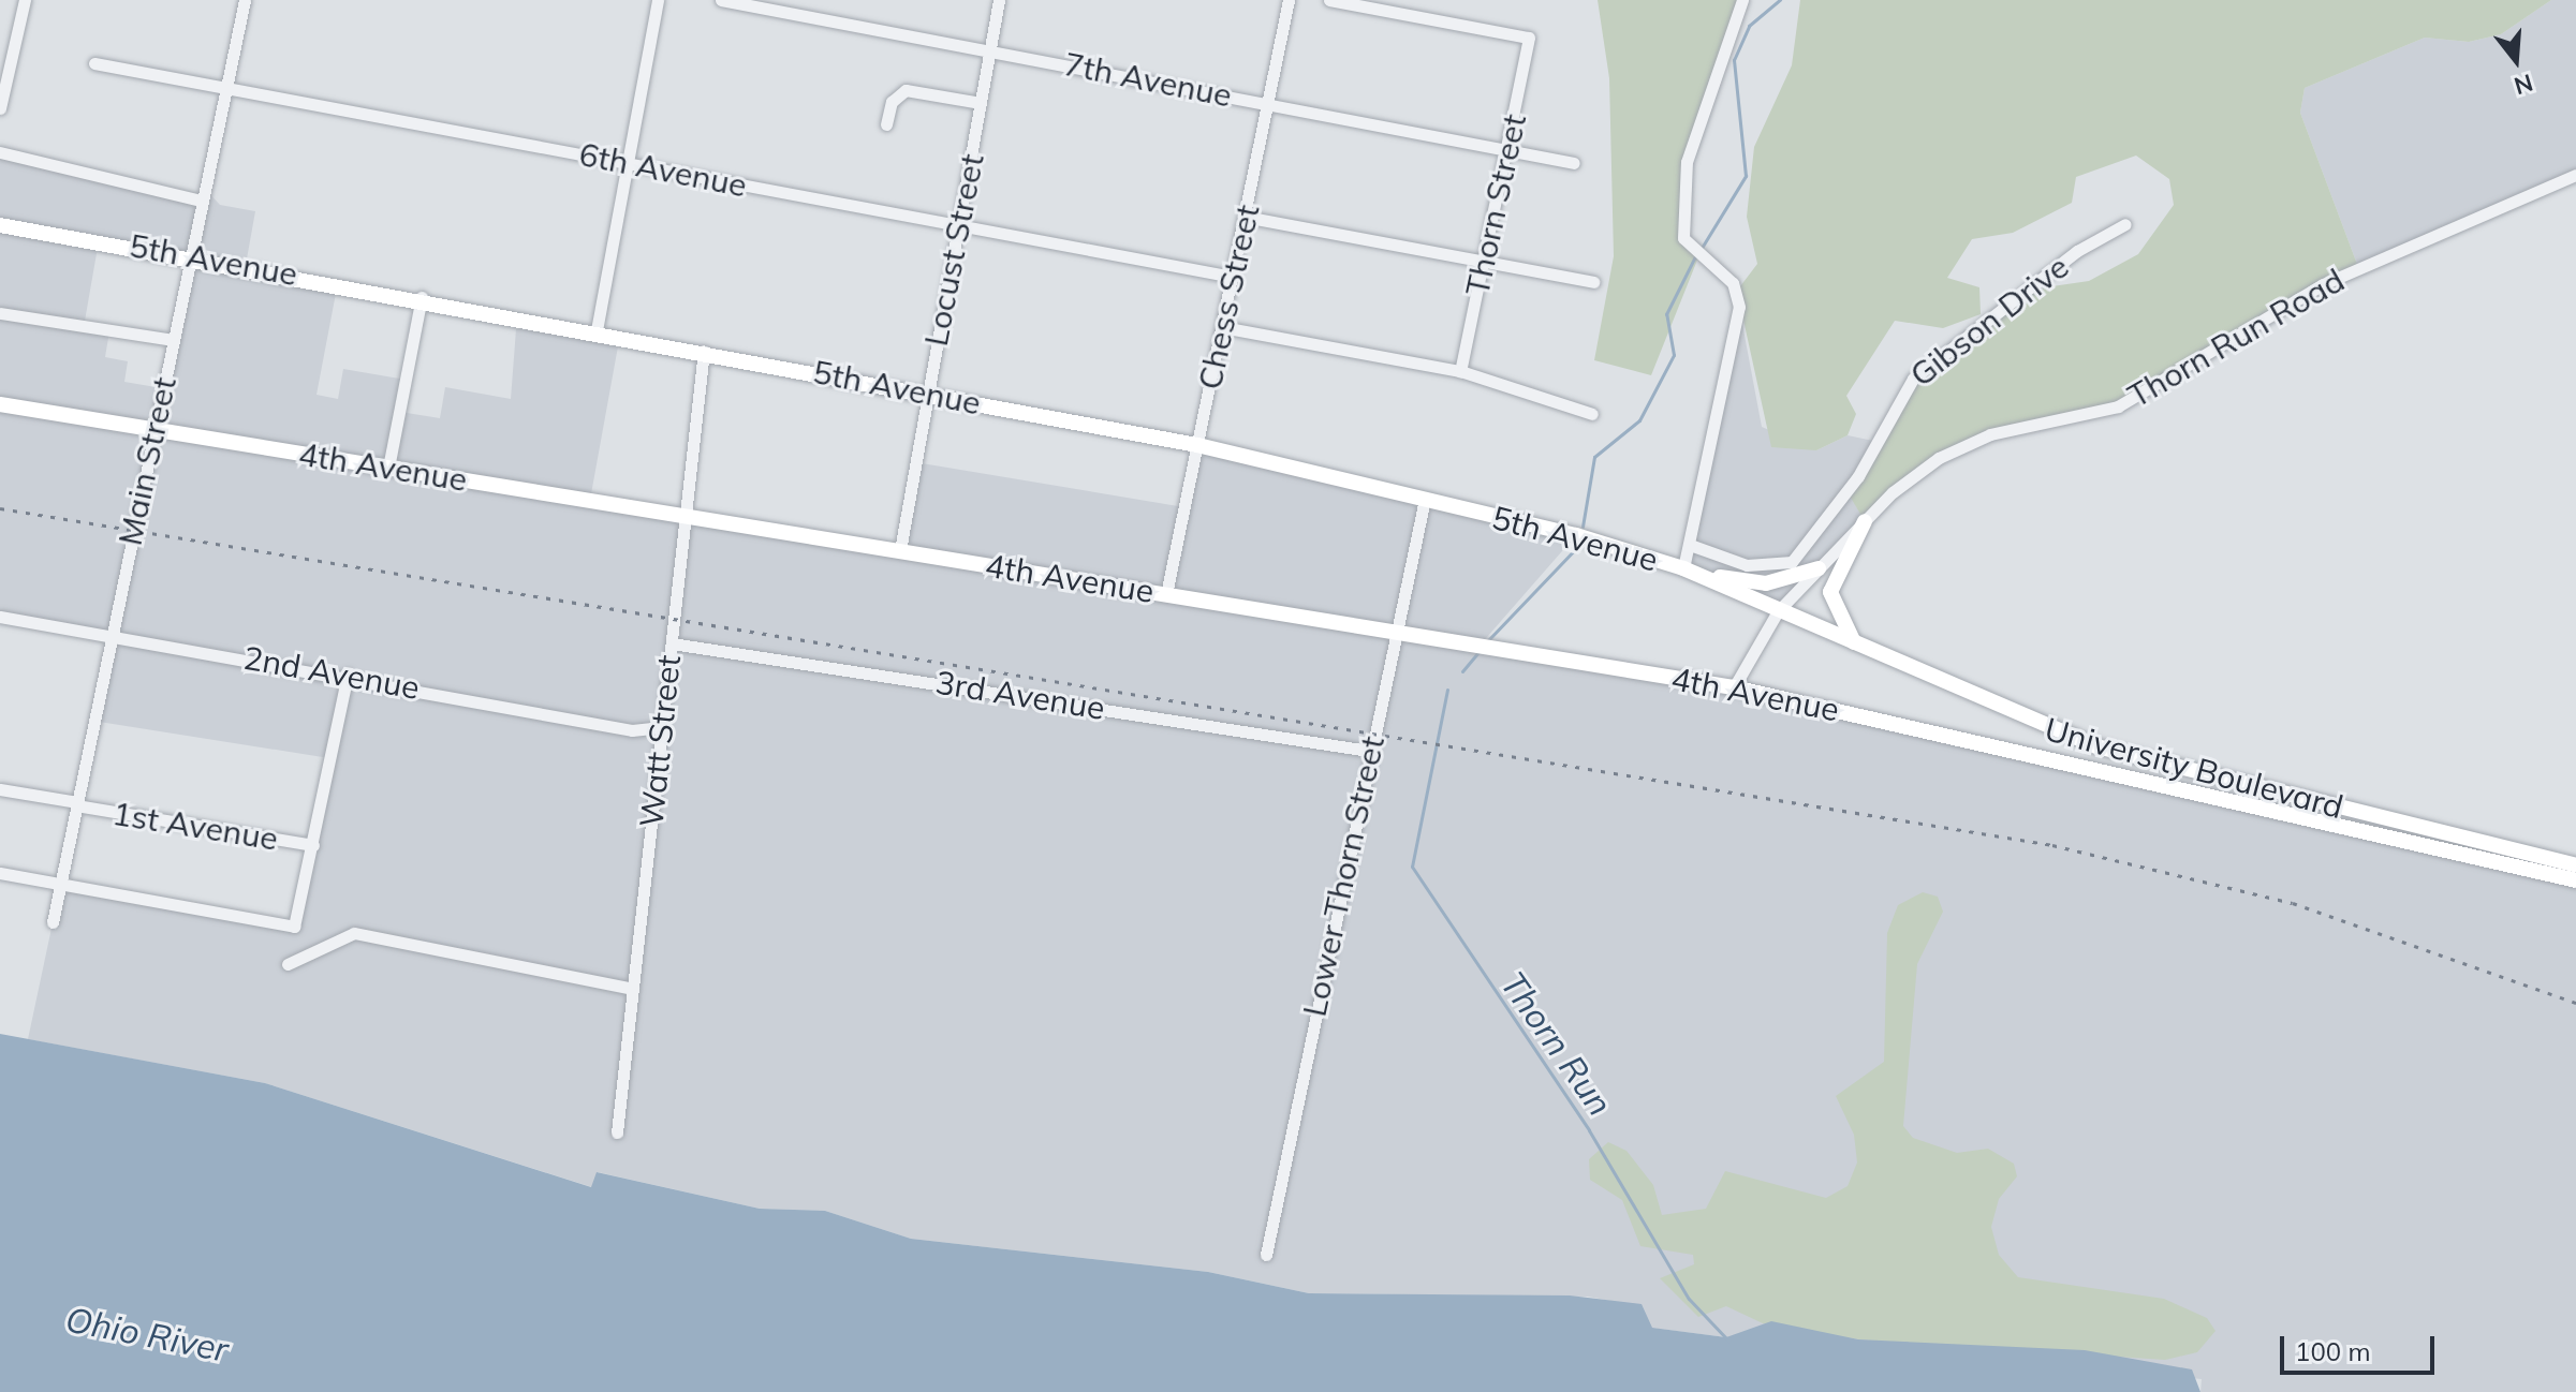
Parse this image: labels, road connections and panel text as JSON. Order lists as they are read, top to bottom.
{
  "streets": {
    "main road": ["5th Avenue", "4th Avenue", "University Boulevard"],
    "street": [
      "7th Avenue",
      "6th Avenue",
      "Thorn Street",
      "Locust Street",
      "Chess Street",
      "Gibson Drive",
      "Thorn Run Road",
      "Main Street",
      "2nd Avenue",
      "3rd Avenue",
      "Watt Street",
      "1st Avenue",
      "Lower Thorn Street"
    ]
  },
  "crossings": [
    ["7th Avenue", "Thorn Street"],
    ["7th Avenue", "Locust Street"],
    ["7th Avenue", "Chess Street"],
    ["6th Avenue", "Locust Street"],
    ["6th Avenue", "Chess Street"],
    ["6th Avenue", "Main Street"],
    ["Locust Street", "5th Avenue"],
    ["Locust Street", "4th Avenue"],
    ["5th Avenue", "Chess Street"],
    ["5th Avenue", "Thorn Run Road"],
    ["5th Avenue", "Main Street"],
    ["5th Avenue", "Watt Street"],
    ["5th Avenue", "University Boulevard"],
    ["5th Avenue", "Lower Thorn Street"],
    ["Chess Street", "4th Avenue"],
    ["Thorn Run Road", "4th Avenue"],
    ["Thorn Run Road", "University Boulevard"],
    ["Main Street", "4th Avenue"],
    ["Main Street", "2nd Avenue"],
    ["Main Street", "1st Avenue"],
    ["4th Avenue", "Watt Street"],
    ["4th Avenue", "University Boulevard"],
    ["4th Avenue", "Lower Thorn Street"],
    ["2nd Avenue", "Watt Street"],
    ["3rd Avenue", "Watt Street"],
    ["3rd Avenue", "Lower Thorn Street"]
  ],
  "water": ["Thorn Run", "Ohio River"],
  "scale_bar": "100 m",
  "north": "bottom"
}
